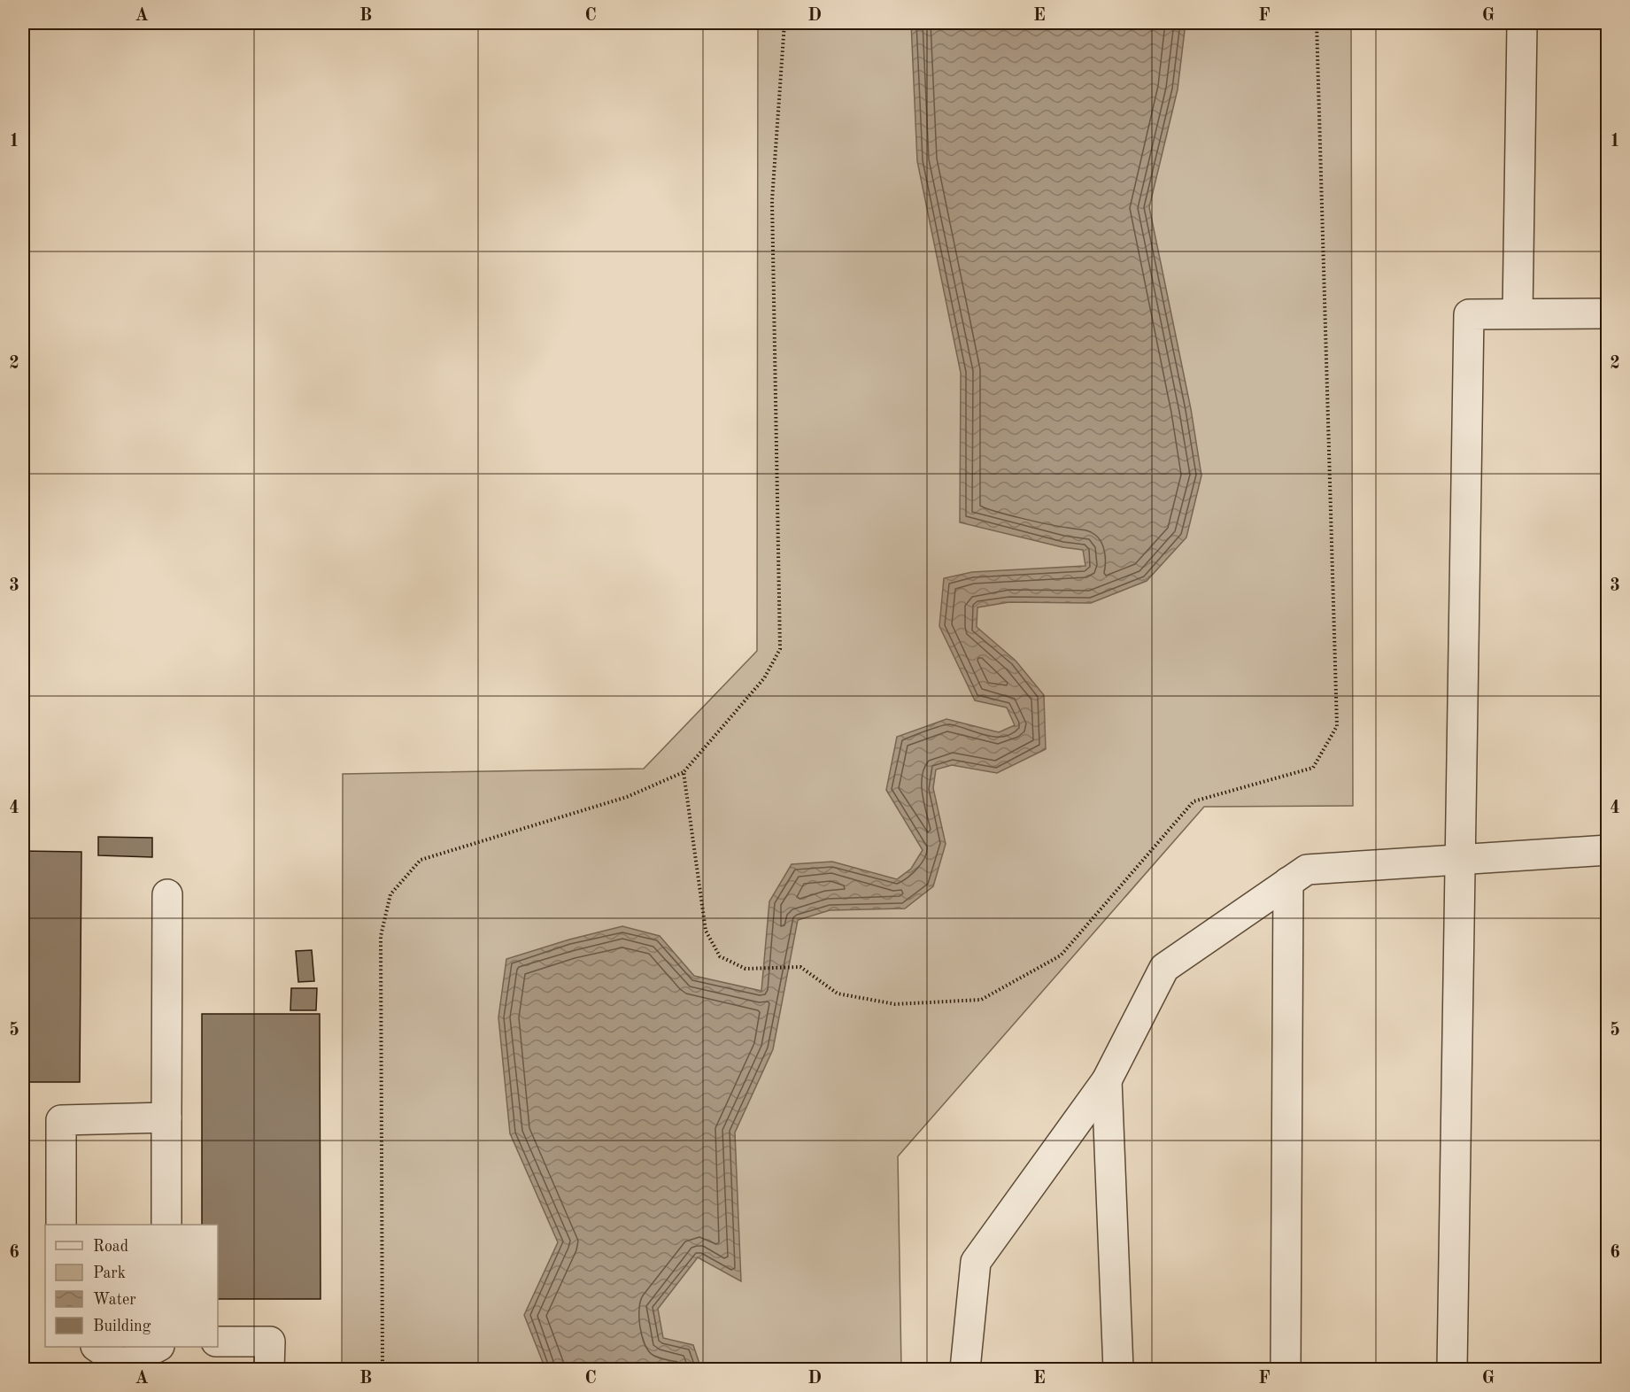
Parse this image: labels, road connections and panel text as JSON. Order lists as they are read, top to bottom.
{
  "legend": [
    "Road",
    "Park",
    "Water",
    "Building"
  ],
  "grid": {
    "columns": [
      "A",
      "B",
      "C",
      "D",
      "E",
      "F",
      "G"
    ],
    "rows": [
      "1",
      "2",
      "3",
      "4",
      "5",
      "6"
    ]
  }
}
